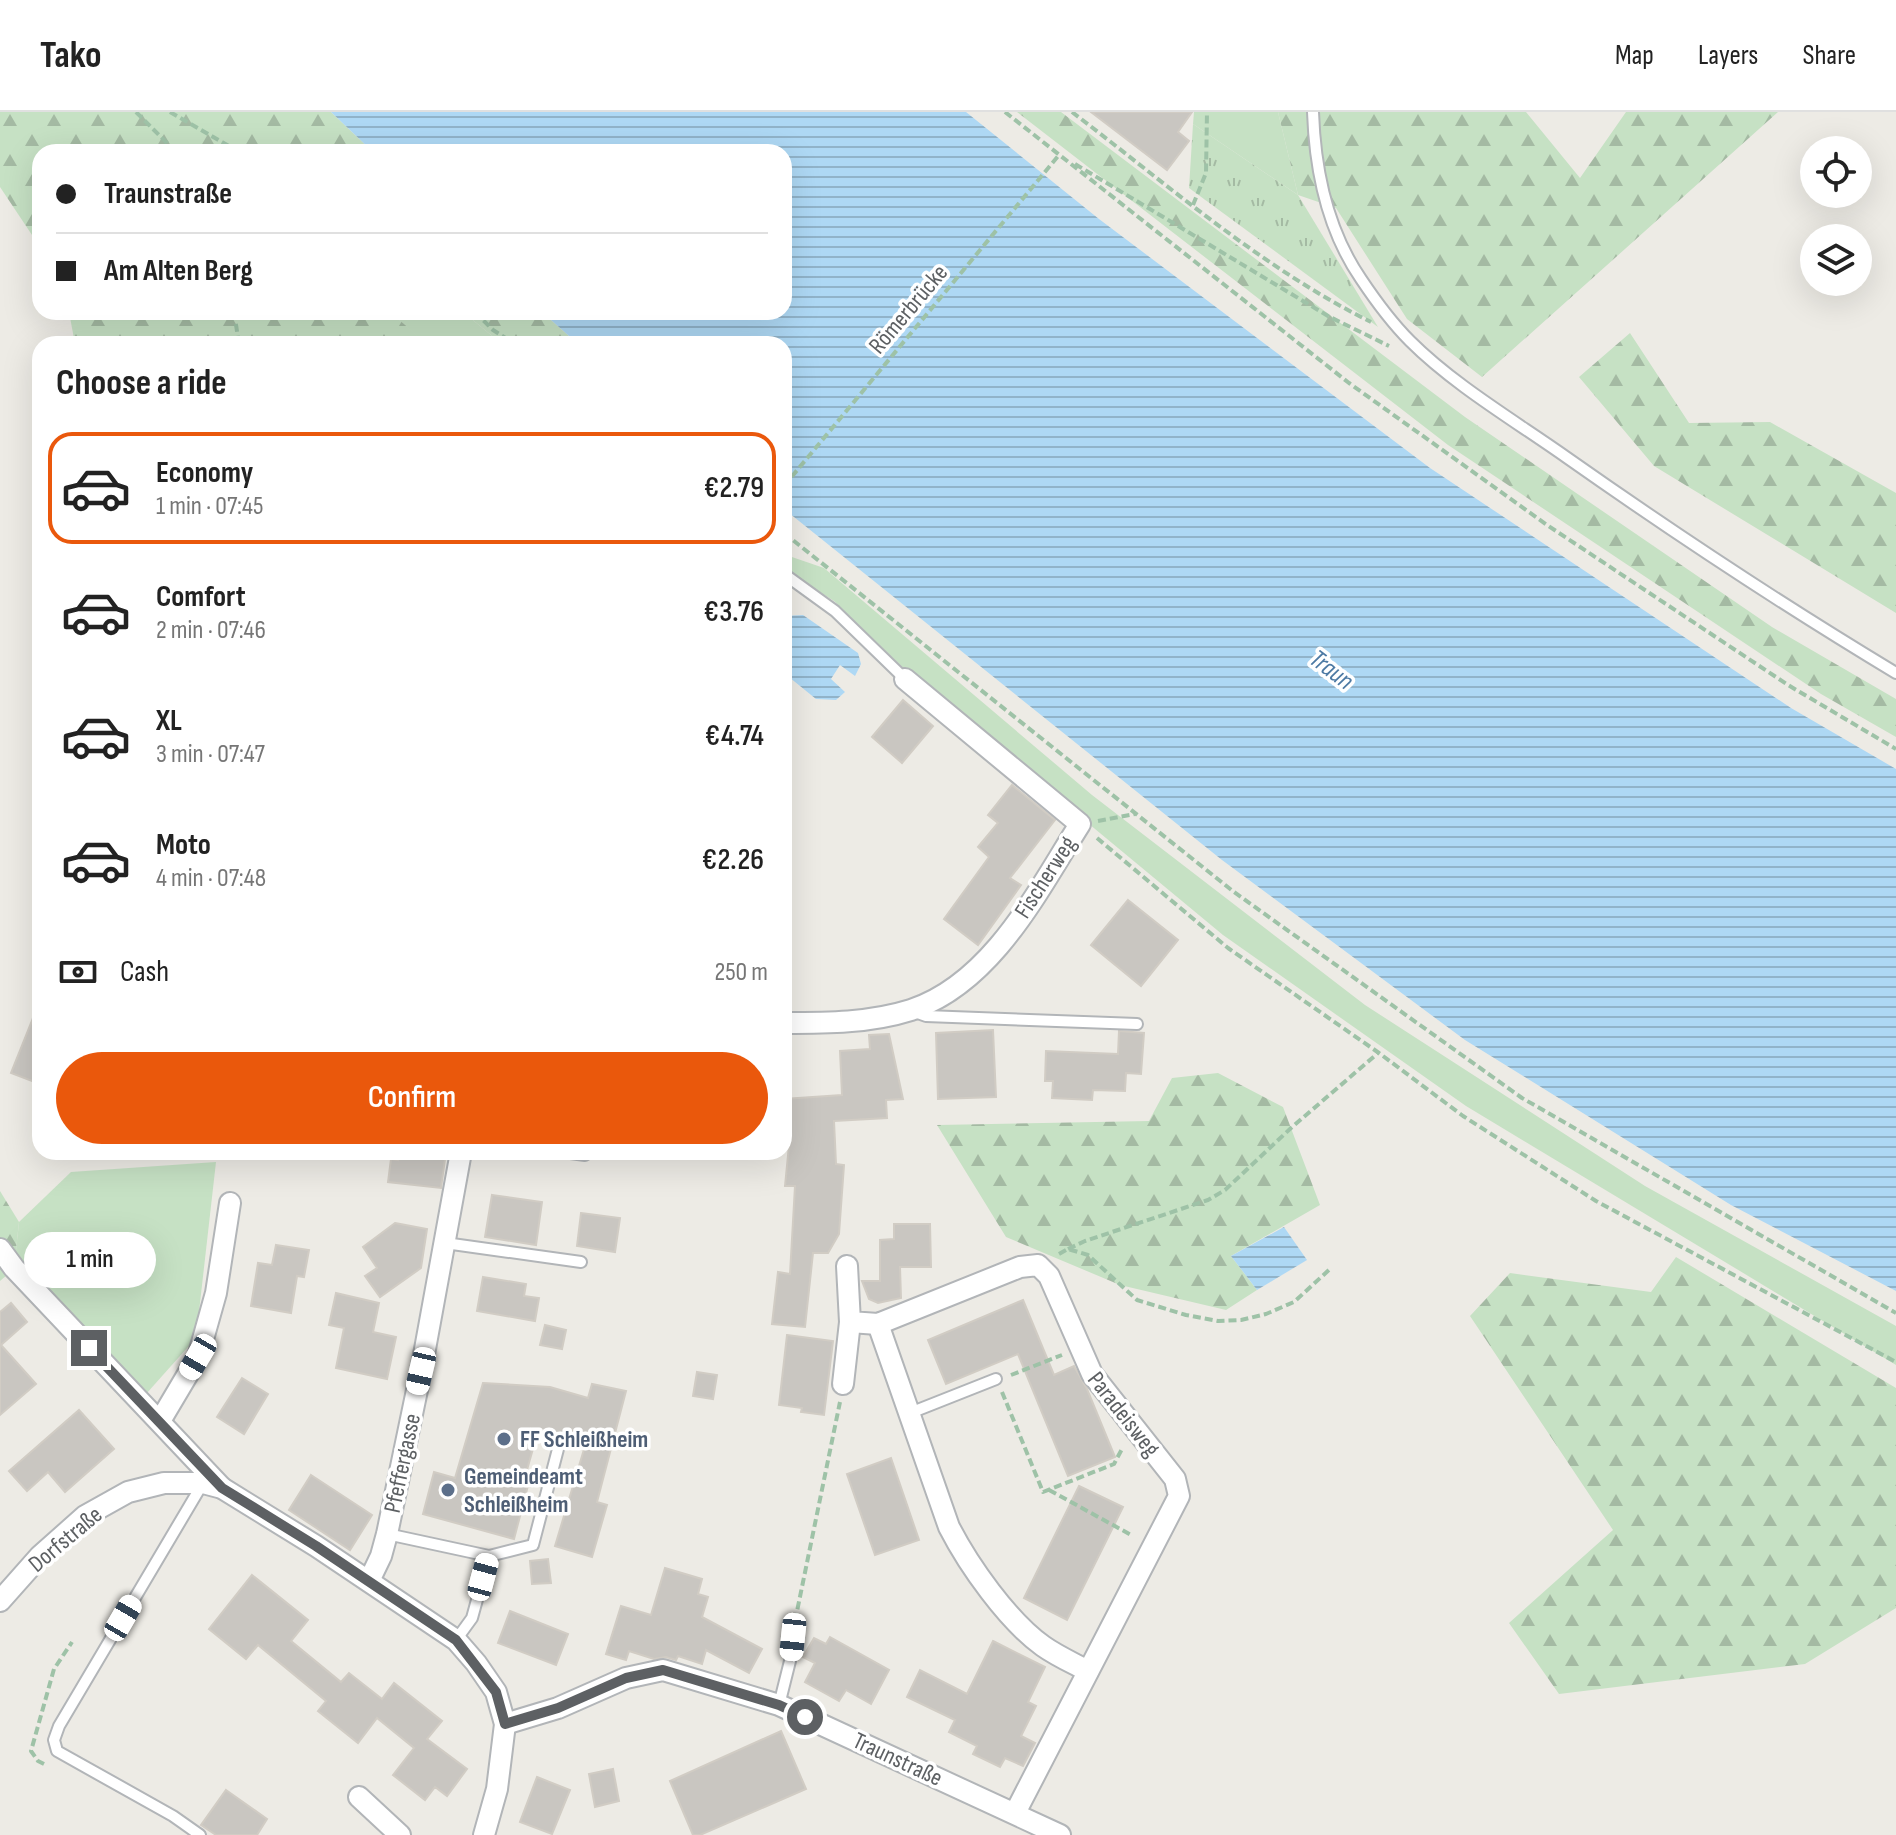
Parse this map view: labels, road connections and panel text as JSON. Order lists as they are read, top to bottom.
{
  "streets": {
    "street": [
      "Fischerweg",
      "Paradeisweg",
      "Pfeffergasse",
      "Dorfstraße",
      "Traunstraße"
    ],
    "path": ["Römerbrücke"]
  },
  "crossings": [
    ["Paradeisweg", "Traunstraße"]
  ],
  "water": ["Traun"],
  "places": ["FF Schleißheim", "Gemeindeamt Schleißheim"],
  "page": {
    "header": "Tako",
    "nav": ["Map", "Layers", "Share"],
    "banner": ["Traunstraße", "Am Alten Berg"],
    "heading": "Choose a ride",
    "list": [
      {
        "name": "Economy",
        "note": "1 min · 07:45",
        "value": "€2.79"
      },
      {
        "name": "Comfort",
        "note": "2 min · 07:46",
        "value": "€3.76"
      },
      {
        "name": "XL",
        "note": "3 min · 07:47",
        "value": "€4.74"
      },
      {
        "name": "Moto",
        "note": "4 min · 07:48",
        "value": "€2.26"
      }
    ],
    "pay": ["Cash", "250 m"],
    "buttons": "Confirm",
    "bubble": "1 min"
  }
}
